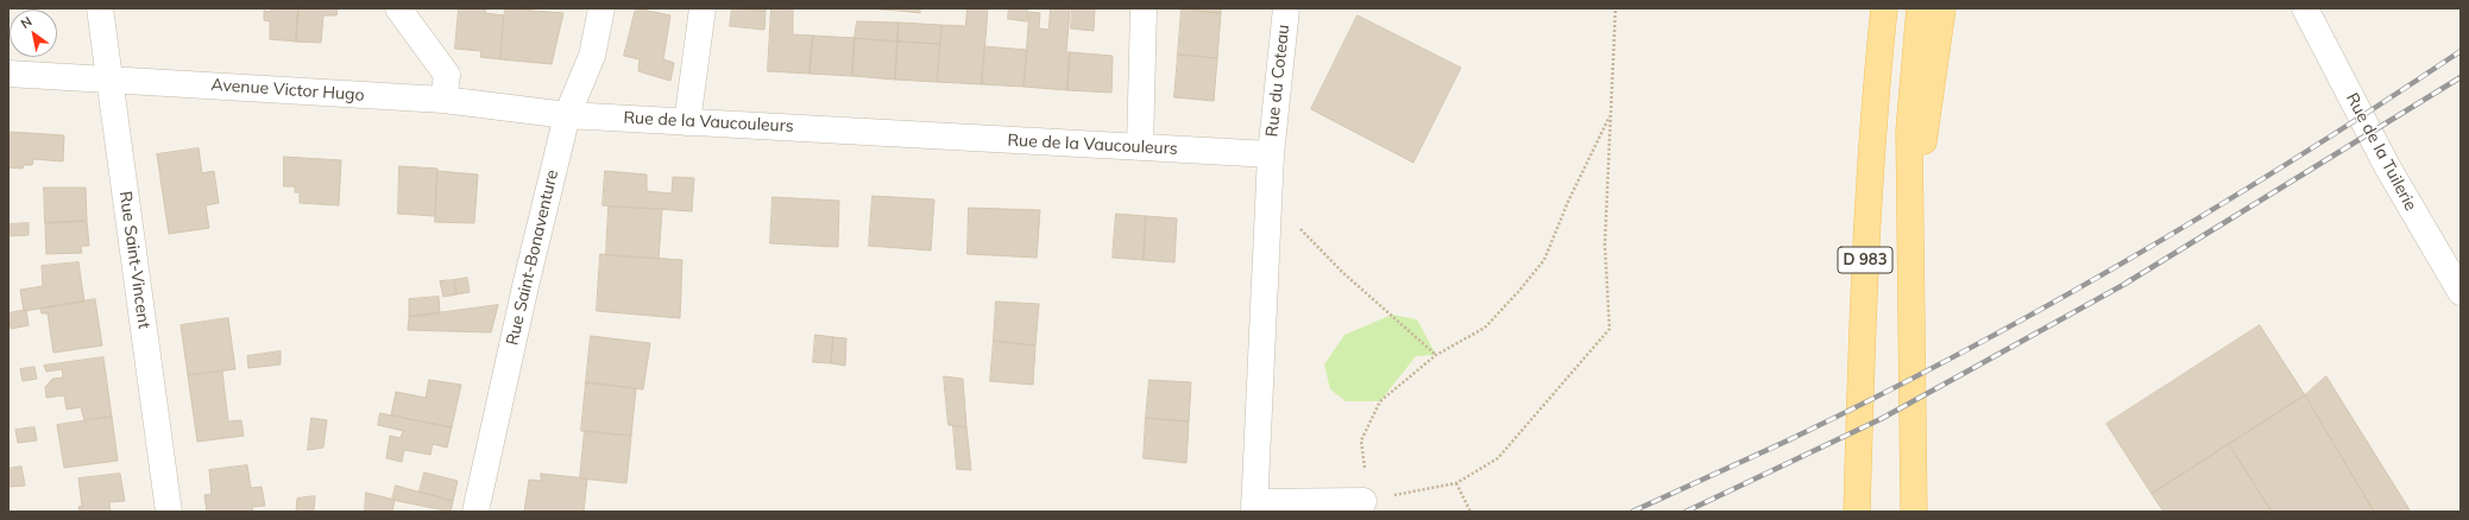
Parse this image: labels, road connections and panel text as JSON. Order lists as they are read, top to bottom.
{
  "streets": {
    "main road": ["D 983"],
    "street": [
      "Rue du Coteau",
      "Avenue Victor Hugo",
      "Rue de la Vaucouleurs",
      "Rue de la Tuilerie",
      "Rue Saint-Bonaventure",
      "Rue Saint-Vincent"
    ]
  },
  "crossings": [
    ["Rue du Coteau", "Rue de la Vaucouleurs"],
    ["Avenue Victor Hugo", "Rue de la Vaucouleurs"],
    ["Avenue Victor Hugo", "Rue Saint-Bonaventure"],
    ["Avenue Victor Hugo", "Rue Saint-Vincent"],
    ["Rue de la Vaucouleurs", "Rue Saint-Bonaventure"]
  ],
  "north": "top left"
}
